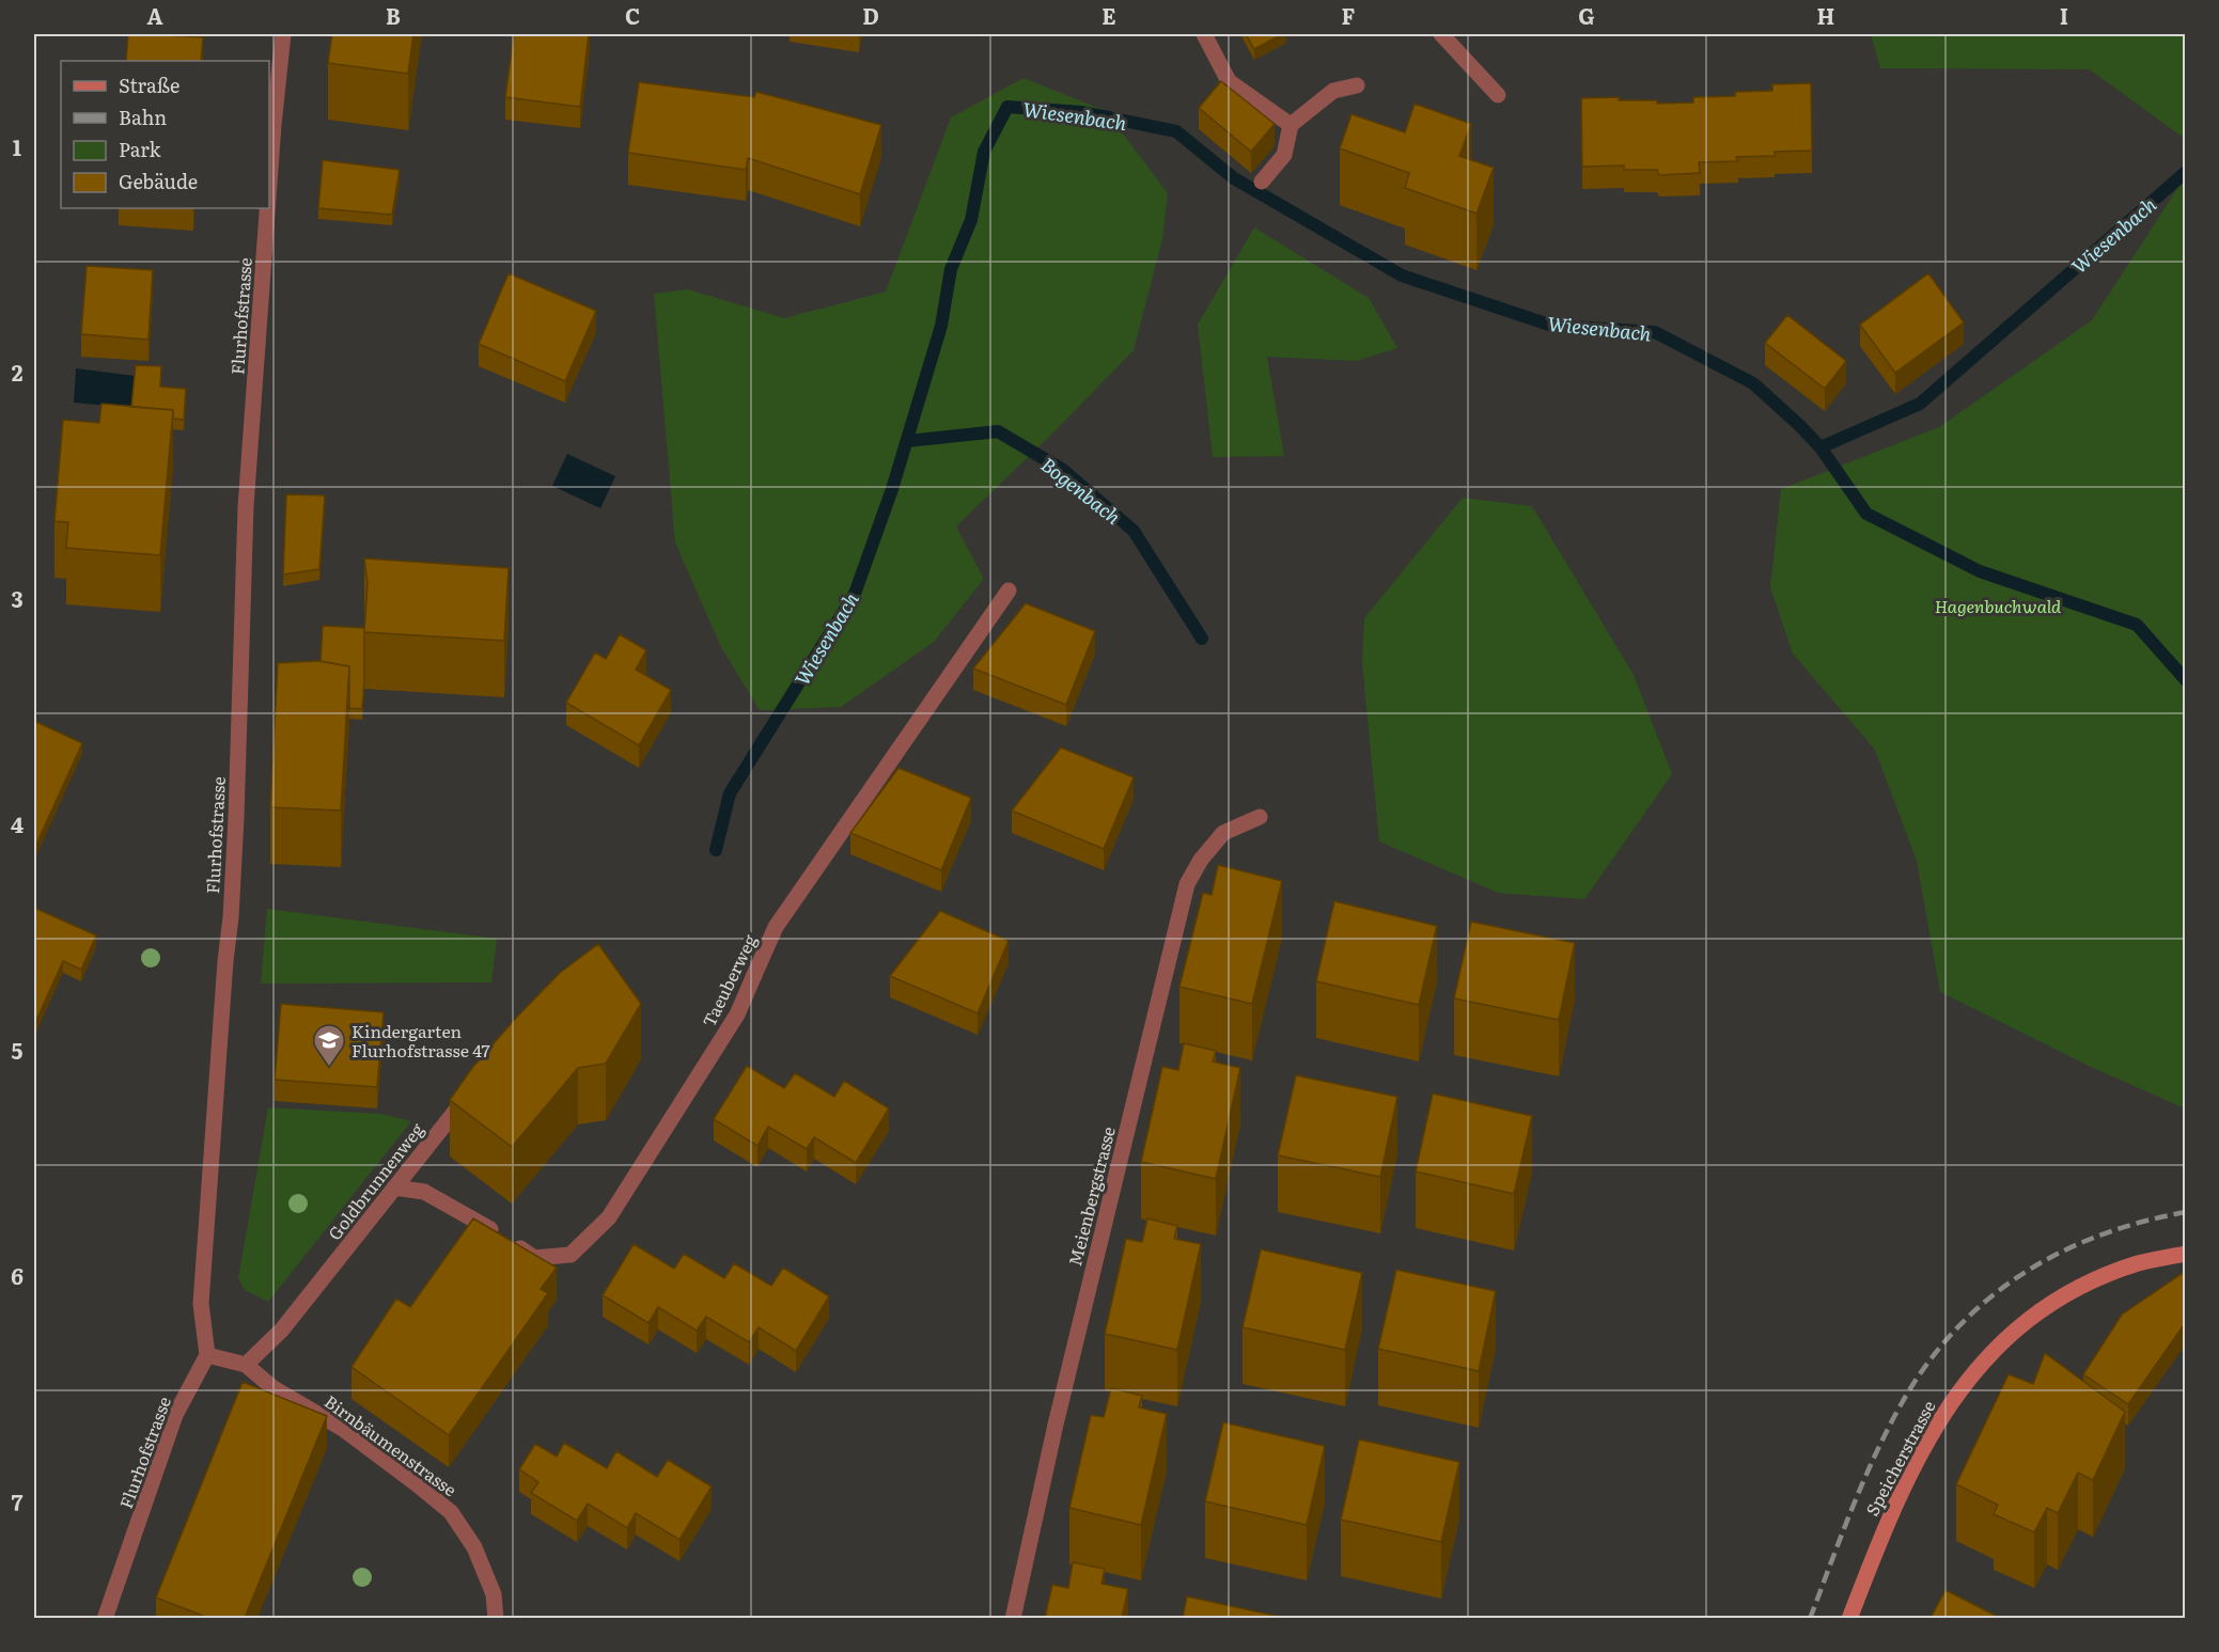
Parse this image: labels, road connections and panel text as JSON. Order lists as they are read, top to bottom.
{
  "streets": {
    "main road": ["Speicherstrasse"],
    "street": [
      "Flurhofstrasse",
      "Taeuberweg",
      "Goldbrunnenweg",
      "Meienbergstrasse",
      "Birnbäumenstrasse"
    ]
  },
  "crossings": [
    ["Flurhofstrasse", "Birnbäumenstrasse"],
    ["Taeuberweg", "Goldbrunnenweg"],
    ["Goldbrunnenweg", "Birnbäumenstrasse"]
  ],
  "water": ["Wiesenbach", "Bogenbach"],
  "parks": ["Hagenbuchwald"],
  "places": {
    "school or university": ["Kindergarten Flurhofstrasse 47"]
  },
  "legend": [
    "Straße",
    "Bahn",
    "Park",
    "Gebäude"
  ],
  "grid": {
    "columns": [
      "A",
      "B",
      "C",
      "D",
      "E",
      "F",
      "G",
      "H",
      "I"
    ],
    "rows": [
      "1",
      "2",
      "3",
      "4",
      "5",
      "6",
      "7"
    ]
  }
}
